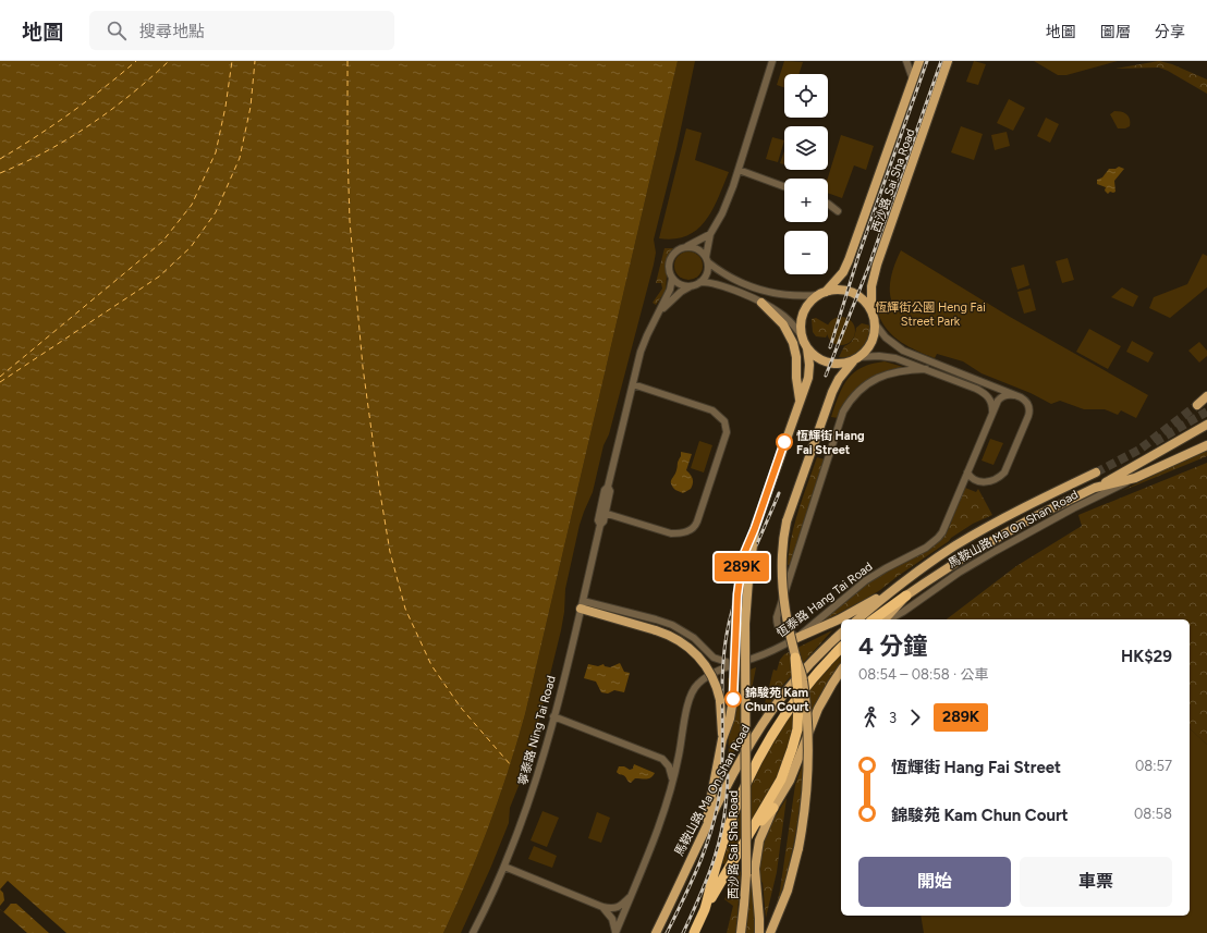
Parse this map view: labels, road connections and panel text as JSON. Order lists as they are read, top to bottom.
{
  "streets": {
    "highway": ["馬鞍山路 Ma On Shan Road"],
    "main road": ["西沙路 Sai Sha Road"],
    "street": ["恆泰路 Hang Tai Road", "寧泰路 Ning Tai Road"]
  },
  "parks": ["恆輝街公園 Heng Fai Street Park"],
  "places": ["恆輝街 Hang Fai Street", "錦駿苑 Kam Chun Court"],
  "lines": ["bus line 289K"],
  "page": {
    "header": "地圖",
    "search": "搜尋地點",
    "nav": ["地圖", "圖層", "分享"],
    "on_map": "289K",
    "map_buttons": ["+", "−"],
    "heading": ["4 分鐘", "08:54 – 08:58 · 公車", "HK$29"],
    "legs": ["3", "289K"],
    "list": [
      {
        "name": "恆輝街 Hang Fai Street",
        "value": "08:57"
      },
      {
        "name": "錦駿苑 Kam Chun Court",
        "value": "08:58"
      }
    ],
    "buttons": ["開始", "車票"]
  }
}
